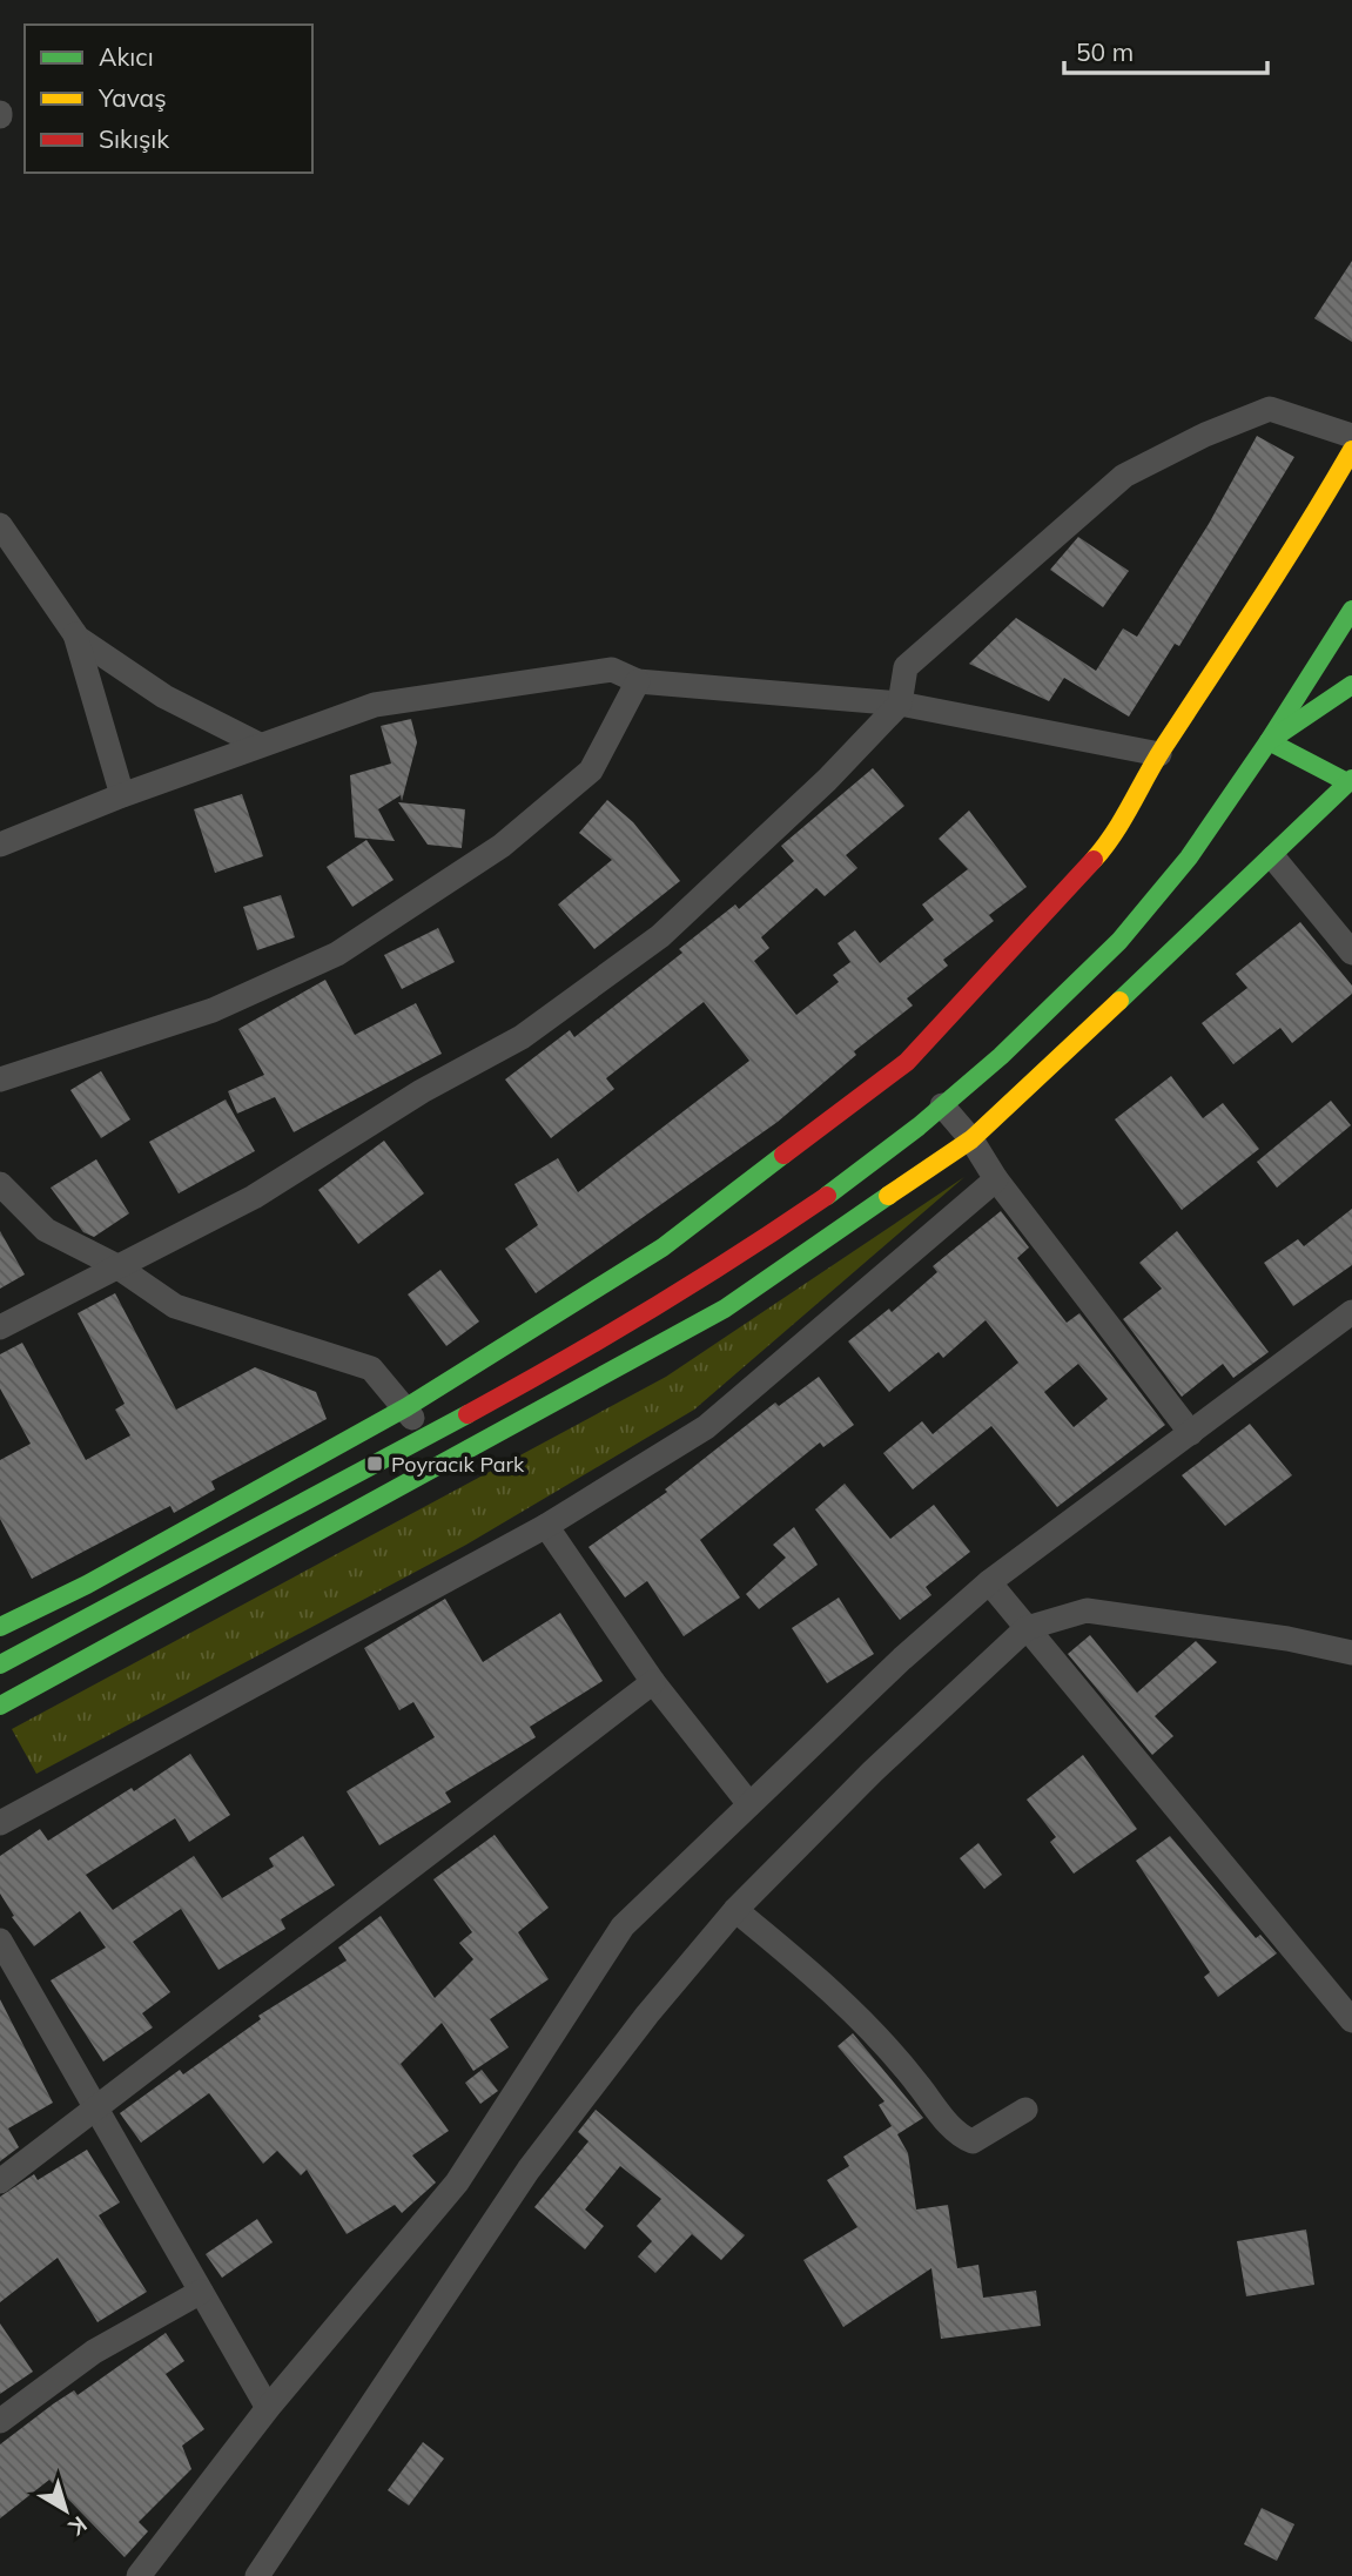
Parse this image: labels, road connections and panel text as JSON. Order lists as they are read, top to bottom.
{
  "places": {
    "transit": ["Poyracık Park"]
  },
  "legend": ["Akıcı", "Yavaş", "Sıkışık"],
  "scale_bar": "50 m",
  "north": "bottom right"
}
